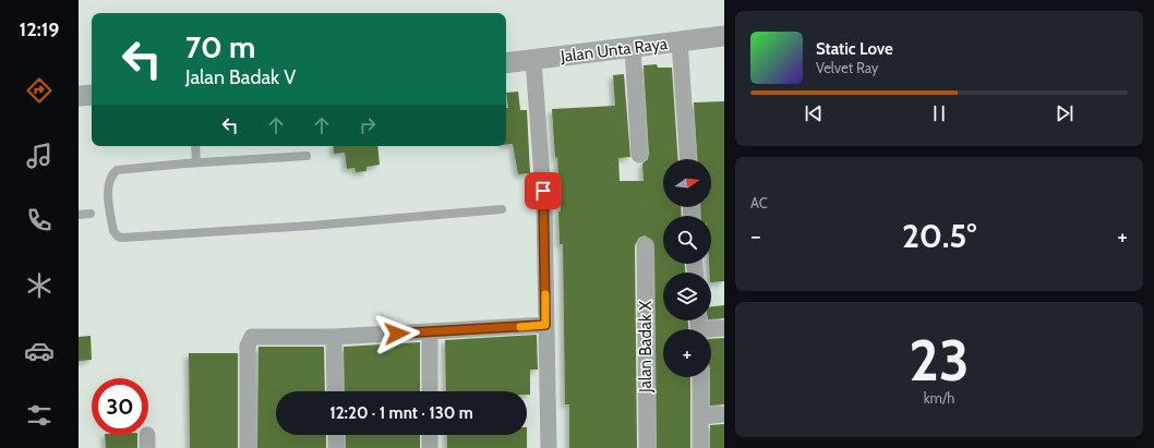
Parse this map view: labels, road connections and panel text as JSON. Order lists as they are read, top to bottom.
{
  "streets": {
    "street": ["Jalan Unta Raya", "Jalan Badak X"]
  },
  "north": "right",
  "page": {
    "tabs": "12:19",
    "turn": ["70 m", "Jalan Badak V"],
    "song": ["Static Love", "Velvet Ray"],
    "tile": [
      "AC",
      ["23", "km/h"]
    ],
    "map_buttons": "+",
    "heat": ["−", "20.5°", "+"],
    "limit": "30",
    "trip": "12:20 · 1 mnt · 130 m"
  }
}
